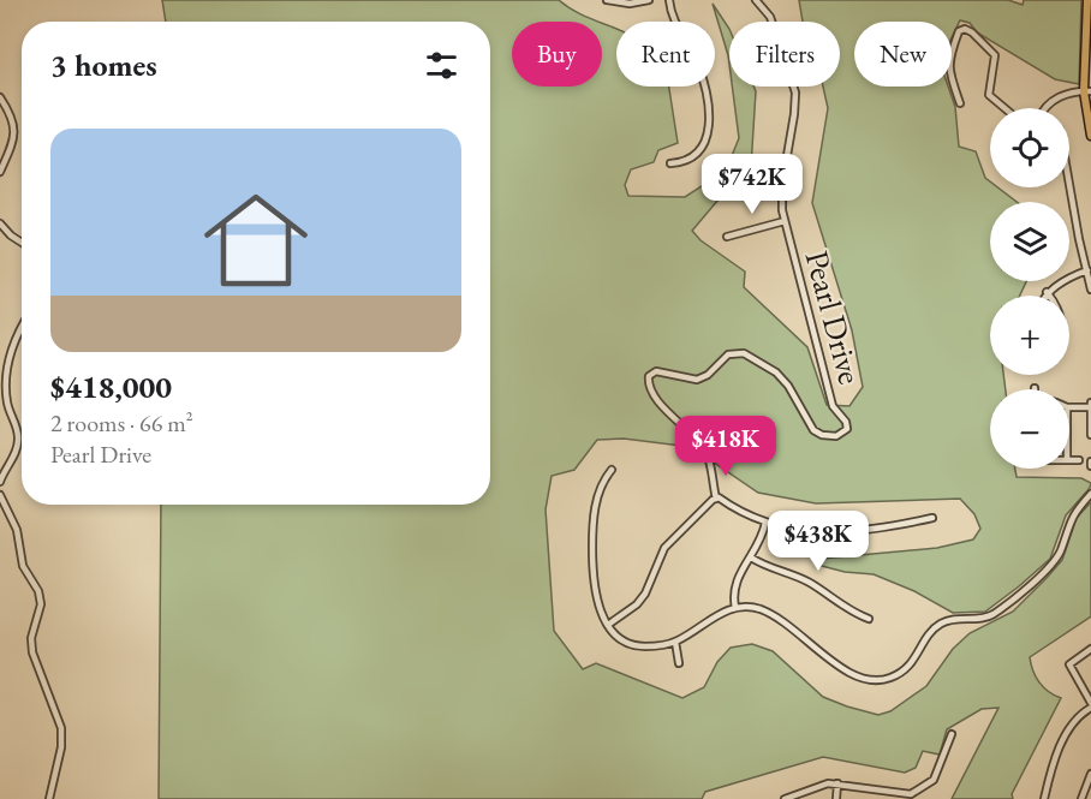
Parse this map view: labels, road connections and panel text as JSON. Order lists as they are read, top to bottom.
{
  "streets": {
    "street": ["Pearl Drive"]
  },
  "page": {
    "chip": [
      "Buy",
      "Rent",
      "Filters",
      "New"
    ],
    "heading": "3 homes",
    "map_buttons": ["+", "−"],
    "list": [
      {
        "name": "$418,000",
        "note": "2 rooms · 66 m² · Pearl Drive"
      }
    ],
    "price": ["$742K", "$418K", "$438K"]
  }
}
